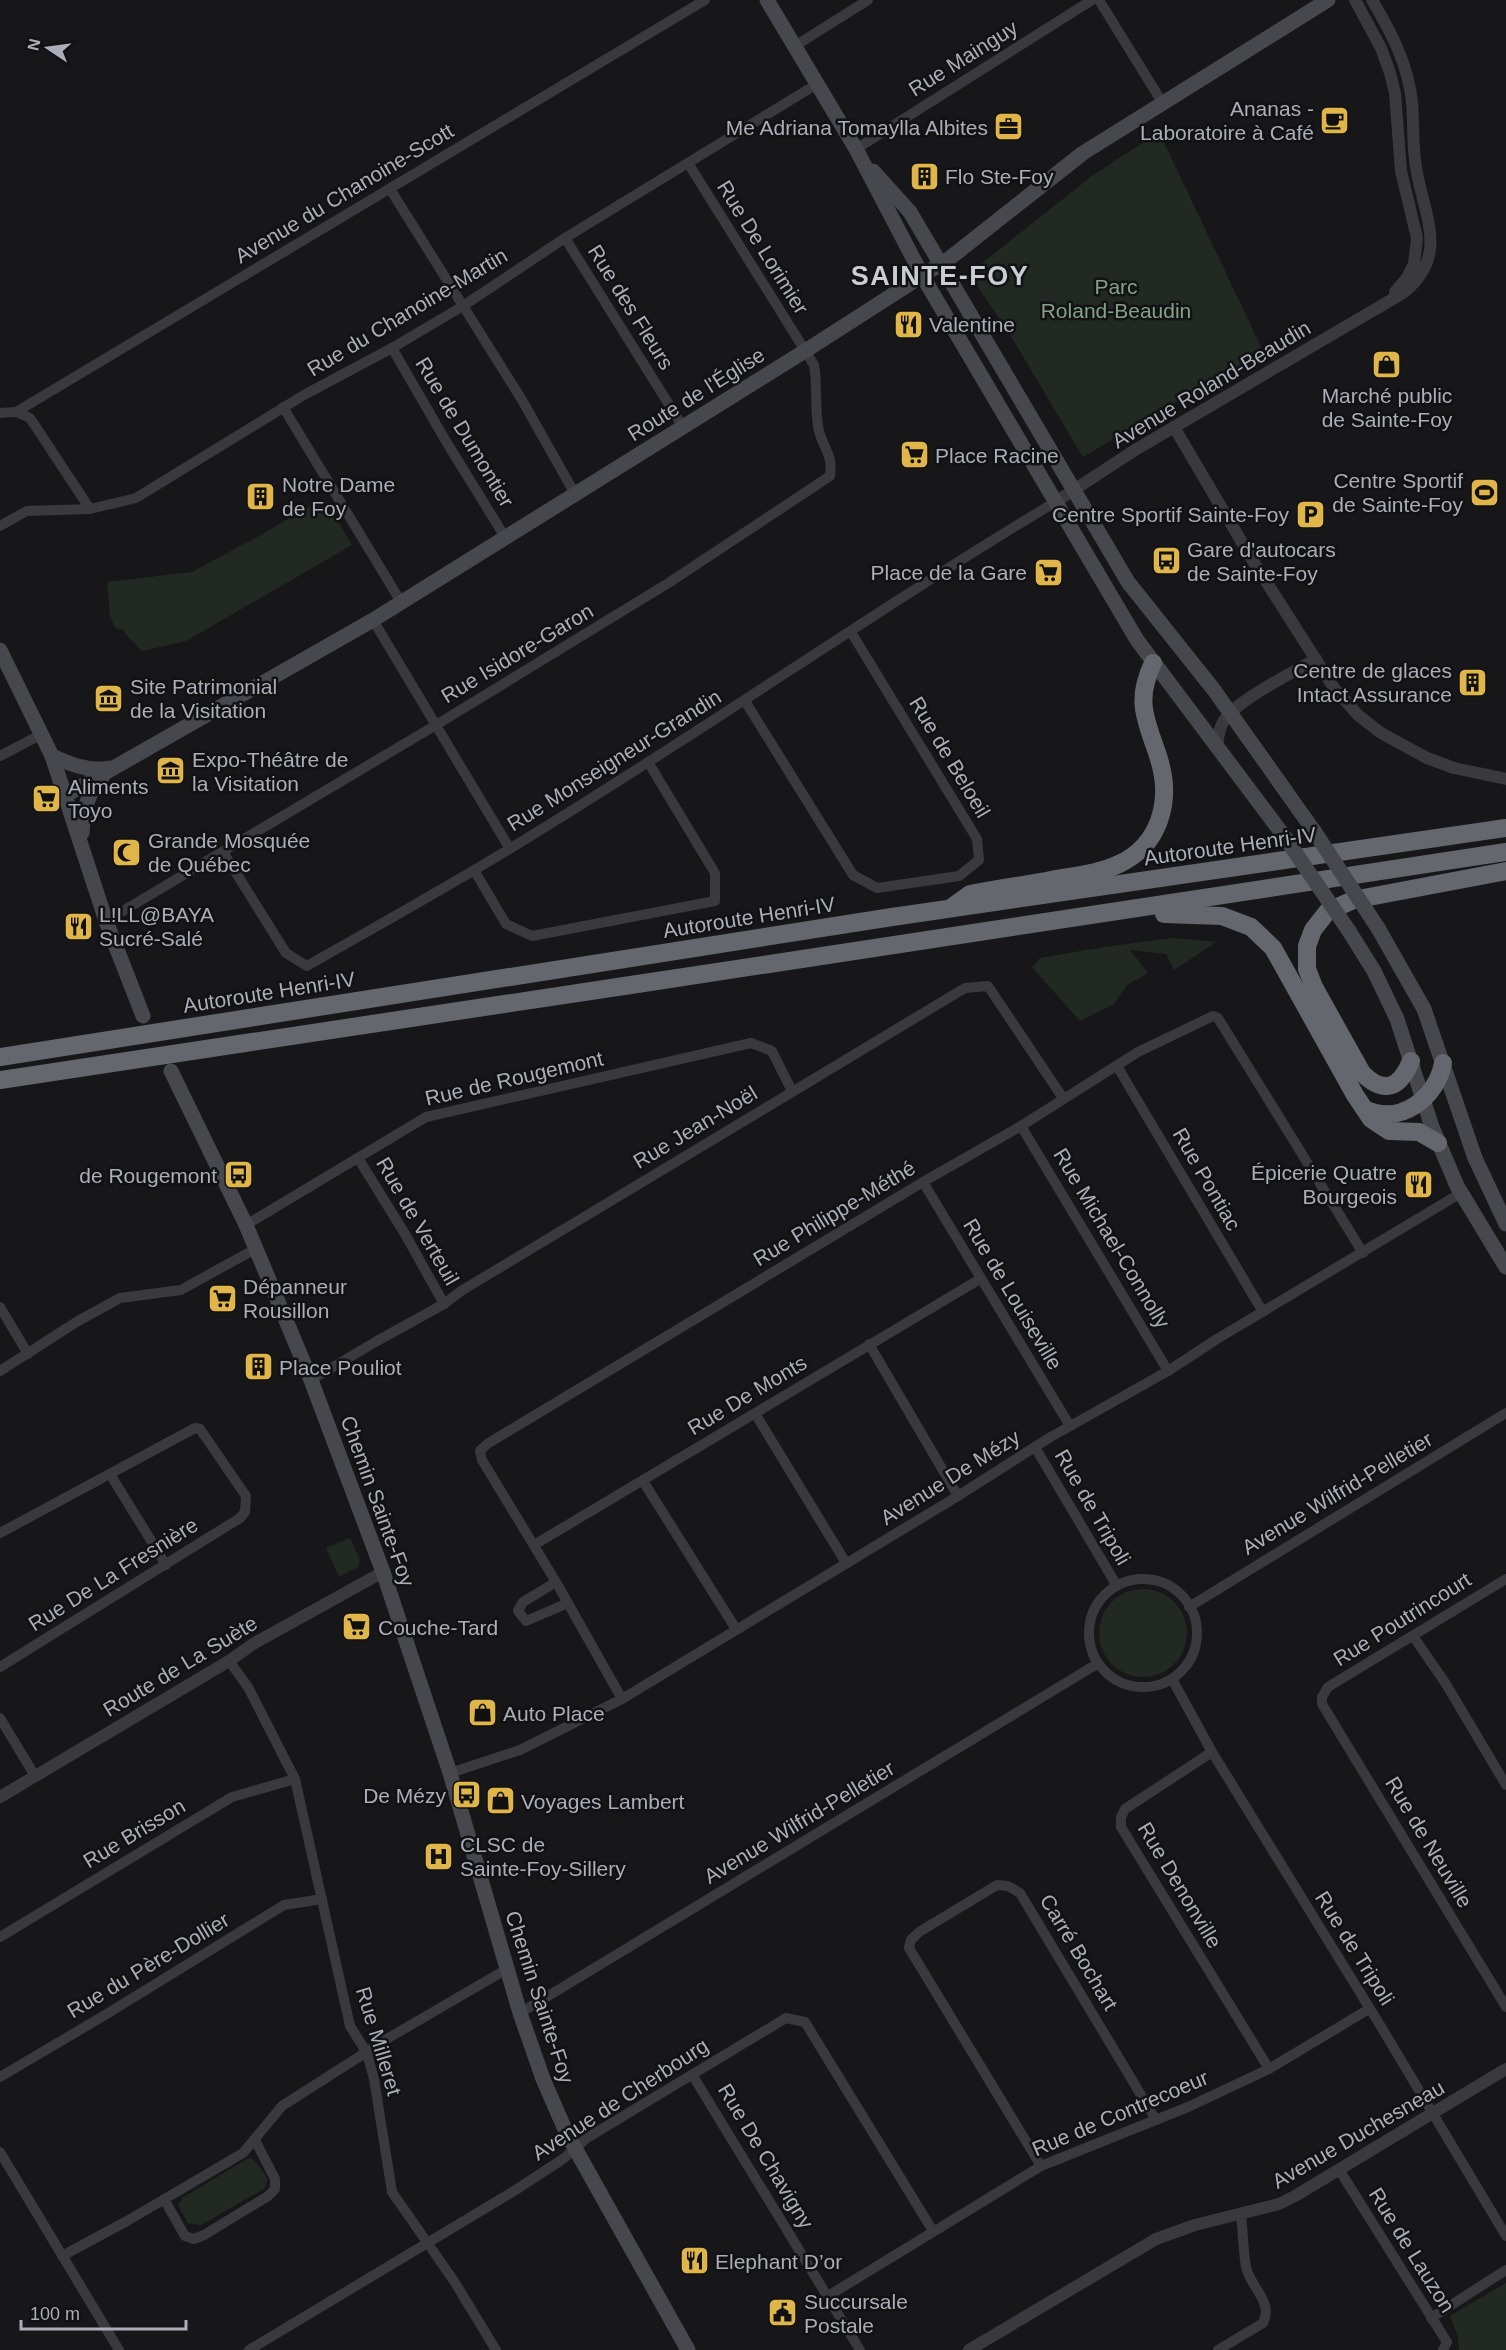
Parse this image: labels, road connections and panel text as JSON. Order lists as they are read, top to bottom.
{
  "streets": {
    "highway": ["Autoroute Henri-IV"],
    "main road": ["Route de l'Église", "Chemin Sainte-Foy"],
    "street": [
      "Rue Mainguy",
      "Avenue du Chanoine-Scott",
      "Rue De Lorimier",
      "Rue des Fleurs",
      "Rue du Chanoine-Martin",
      "Avenue Roland-Beaudin",
      "Rue de Dumontier",
      "Rue Isidore-Garon",
      "Rue de Beloeil",
      "Rue Monseigneur-Grandin",
      "Rue de Rougemont",
      "Rue Jean-Noël",
      "Rue Pontiac",
      "Rue Philippe-Méthé",
      "Rue de Verteuil",
      "Rue Michael-Connolly",
      "Rue de Louiseville",
      "Rue De Monts",
      "Avenue De Mézy",
      "Avenue Wilfrid-Pelletier",
      "Rue de Tripoli",
      "Rue De La Fresnière",
      "Rue Poutrincourt",
      "Route de La Suète",
      "Rue Brisson",
      "Rue de Neuville",
      "Rue Denonville",
      "Carré Bochart",
      "Rue du Père-Dollier",
      "Rue Milleret",
      "Avenue de Cherbourg",
      "Rue de Contrecoeur",
      "Avenue Duchesneau",
      "Rue De Chavigny",
      "Rue de Lauzon"
    ]
  },
  "crossings": [
    ["Rue De Lorimier", "Rue du Chanoine-Martin"],
    ["Rue De Lorimier", "Route de l'Église"],
    ["Rue De Lorimier", "Rue Isidore-Garon"],
    ["Rue des Fleurs", "Rue du Chanoine-Martin"],
    ["Rue des Fleurs", "Route de l'Église"],
    ["Rue du Chanoine-Martin", "Rue de Dumontier"],
    ["Avenue Roland-Beaudin", "Rue Monseigneur-Grandin"],
    ["Route de l'Église", "Rue de Dumontier"],
    ["Route de l'Église", "Rue Isidore-Garon"],
    ["Rue Isidore-Garon", "Rue Monseigneur-Grandin"],
    ["Rue de Beloeil", "Rue Monseigneur-Grandin"],
    ["Rue de Rougemont", "Rue Jean-Noël"],
    ["Rue de Rougemont", "Rue de Verteuil"],
    ["Rue de Rougemont", "Chemin Sainte-Foy"],
    ["Rue Jean-Noël", "Rue Philippe-Méthé"],
    ["Rue Jean-Noël", "Rue de Verteuil"],
    ["Rue Jean-Noël", "Chemin Sainte-Foy"],
    ["Rue Pontiac", "Rue Philippe-Méthé"],
    ["Rue Pontiac", "Avenue De Mézy"],
    ["Rue Philippe-Méthé", "Rue Michael-Connolly"],
    ["Rue Philippe-Méthé", "Rue de Louiseville"],
    ["Rue Philippe-Méthé", "Rue De Monts"],
    ["Rue Philippe-Méthé", "Avenue De Mézy"],
    ["Rue Michael-Connolly", "Avenue De Mézy"],
    ["Rue de Louiseville", "Rue De Monts"],
    ["Rue de Louiseville", "Avenue De Mézy"],
    ["Avenue De Mézy", "Chemin Sainte-Foy"],
    ["Avenue De Mézy", "Rue de Tripoli"],
    ["Avenue Wilfrid-Pelletier", "Chemin Sainte-Foy"],
    ["Avenue Wilfrid-Pelletier", "Rue de Tripoli"],
    ["Chemin Sainte-Foy", "Route de La Suète"],
    ["Chemin Sainte-Foy", "Avenue de Cherbourg"],
    ["Rue de Tripoli", "Rue Denonville"],
    ["Rue de Tripoli", "Rue de Contrecoeur"],
    ["Rue de Tripoli", "Avenue Duchesneau"],
    ["Rue Poutrincourt", "Rue de Neuville"],
    ["Route de La Suète", "Rue Milleret"],
    ["Rue Brisson", "Rue Milleret"],
    ["Rue Denonville", "Rue de Contrecoeur"],
    ["Carré Bochart", "Rue de Contrecoeur"],
    ["Rue du Père-Dollier", "Rue Milleret"],
    ["Rue Milleret", "Avenue de Cherbourg"],
    ["Avenue de Cherbourg", "Rue de Contrecoeur"],
    ["Avenue de Cherbourg", "Rue De Chavigny"],
    ["Rue de Contrecoeur", "Rue De Chavigny"],
    ["Avenue Duchesneau", "Rue de Lauzon"]
  ],
  "districts": ["SAINTE-FOY"],
  "parks": ["Parc Roland-Beaudin"],
  "places": {
    "cafe": ["Ananas - Laboratoire à Café"],
    "office": ["Me Adriana Tomaylla Albites"],
    "building": [
      "Flo Ste-Foy",
      "Notre Dame de Foy",
      "Centre de glaces Intact Assurance",
      "Place Pouliot"
    ],
    "restaurant": [
      "Valentine",
      "L!LL@BAYA Sucré-Salé",
      "Épicerie Quatre Bourgeois",
      "Elephant D’or"
    ],
    "shop": ["Marché public de Sainte-Foy", "Auto Place", "Voyages Lambert"],
    "supermarket": [
      "Place Racine",
      "Place de la Gare",
      "Aliments Toyo",
      "Dépanneur Rousillon",
      "Couche-Tard"
    ],
    "sports": ["Centre Sportif de Sainte-Foy"],
    "parking": ["Centre Sportif Sainte-Foy"],
    "bus stop": ["Gare d'autocars de Sainte-Foy", "de Rougemont", "De Mézy"],
    "museum": ["Site Patrimonial de la Visitation", "Expo-Théâtre de la Visitation"],
    "mosque": ["Grande Mosquée de Québec"],
    "hospital": ["CLSC de Sainte-Foy-Sillery"],
    "public building": ["Succursale Postale"]
  },
  "scale_bar": "100 m",
  "north": "left"
}
